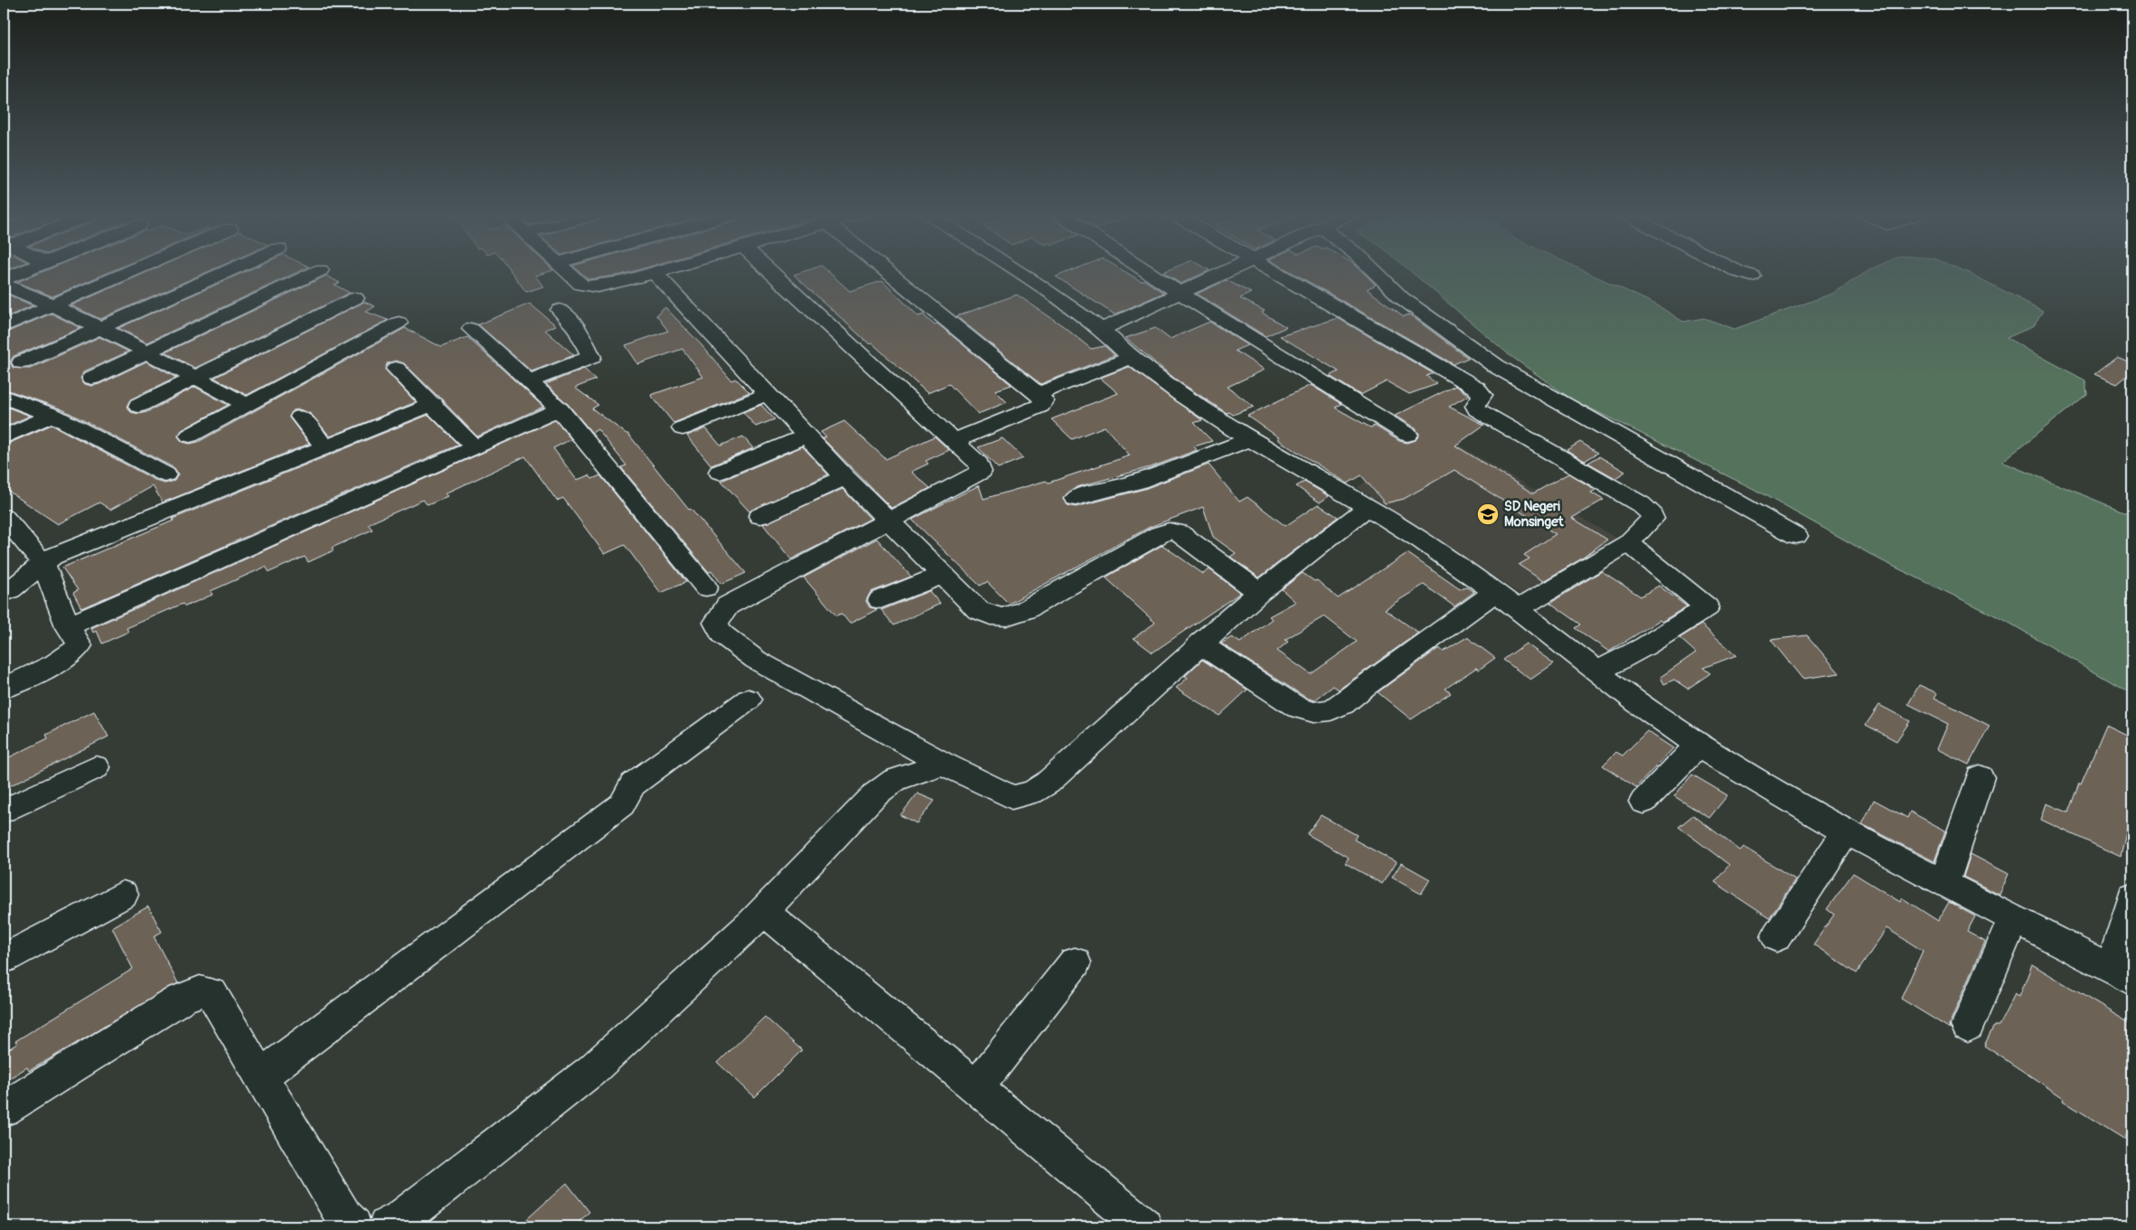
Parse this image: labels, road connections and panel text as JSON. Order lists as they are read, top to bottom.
{
  "places": {
    "school or university": ["SD Negeri Monsinget"]
  }
}
